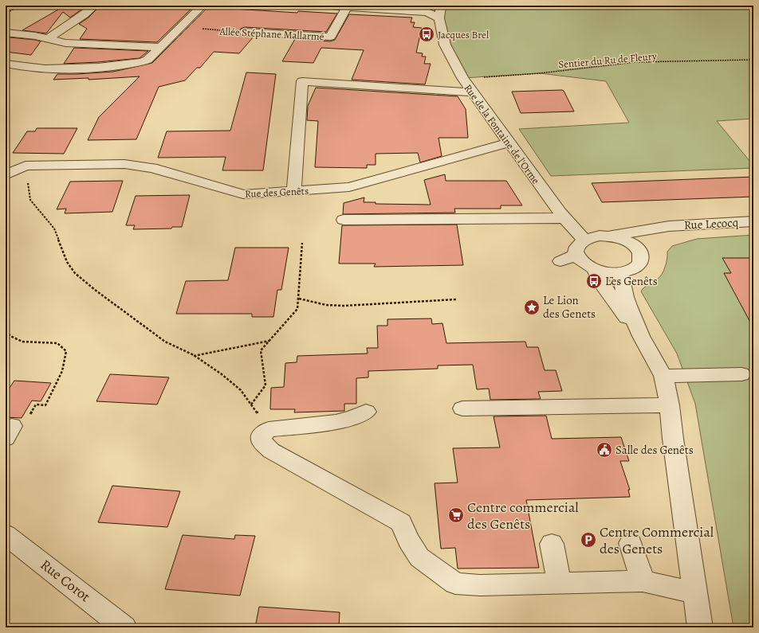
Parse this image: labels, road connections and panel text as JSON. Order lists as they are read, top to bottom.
{
  "streets": {
    "street": [
      "Allée Stéphane Mallarmé",
      "Rue de la Fontaine de l'Orme",
      "Rue des Genêts",
      "Rue Lecocq",
      "Rue Corot"
    ],
    "path": ["Sentier du Ru de Fleury"]
  },
  "crossings": [
    ["Sentier du Ru de Fleury", "Rue de la Fontaine de l'Orme"],
    ["Rue de la Fontaine de l'Orme", "Rue des Genêts"],
    ["Rue de la Fontaine de l'Orme", "Rue Lecocq"]
  ],
  "places": {
    "bus stop": ["Jacques Brel", "Les Genêts"],
    "place": ["Le Lion des Genets"],
    "public building": ["Salle des Genêts"],
    "supermarket": ["Centre commercial des Genêts"],
    "parking": ["Centre Commercial des Genets"]
  }
}
